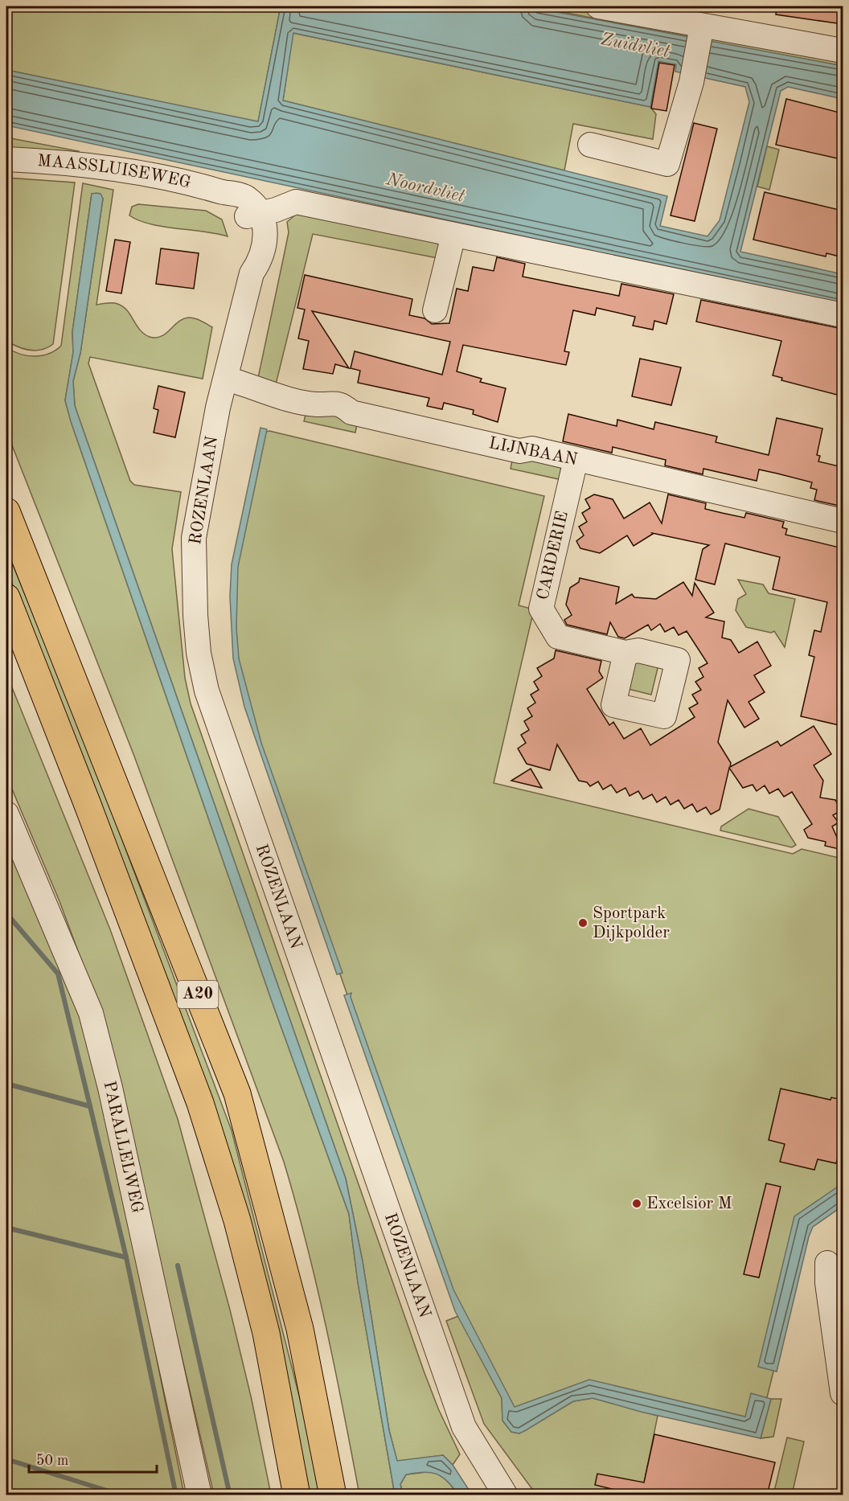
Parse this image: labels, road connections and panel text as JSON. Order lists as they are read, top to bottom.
{
  "streets": {
    "highway": ["A20"],
    "street": [
      "MAASSLUISEWEG",
      "LIJNBAAN",
      "ROZENLAAN",
      "CARDERIE",
      "PARALLELWEG"
    ]
  },
  "crossings": [
    ["MAASSLUISEWEG", "ROZENLAAN"],
    ["LIJNBAAN", "ROZENLAAN"],
    ["LIJNBAAN", "CARDERIE"]
  ],
  "water": ["Zuidvliet", "Noordvliet"],
  "places": ["Sportpark Dijkpolder", "Excelsior M"],
  "scale_bar": "50 m"
}
